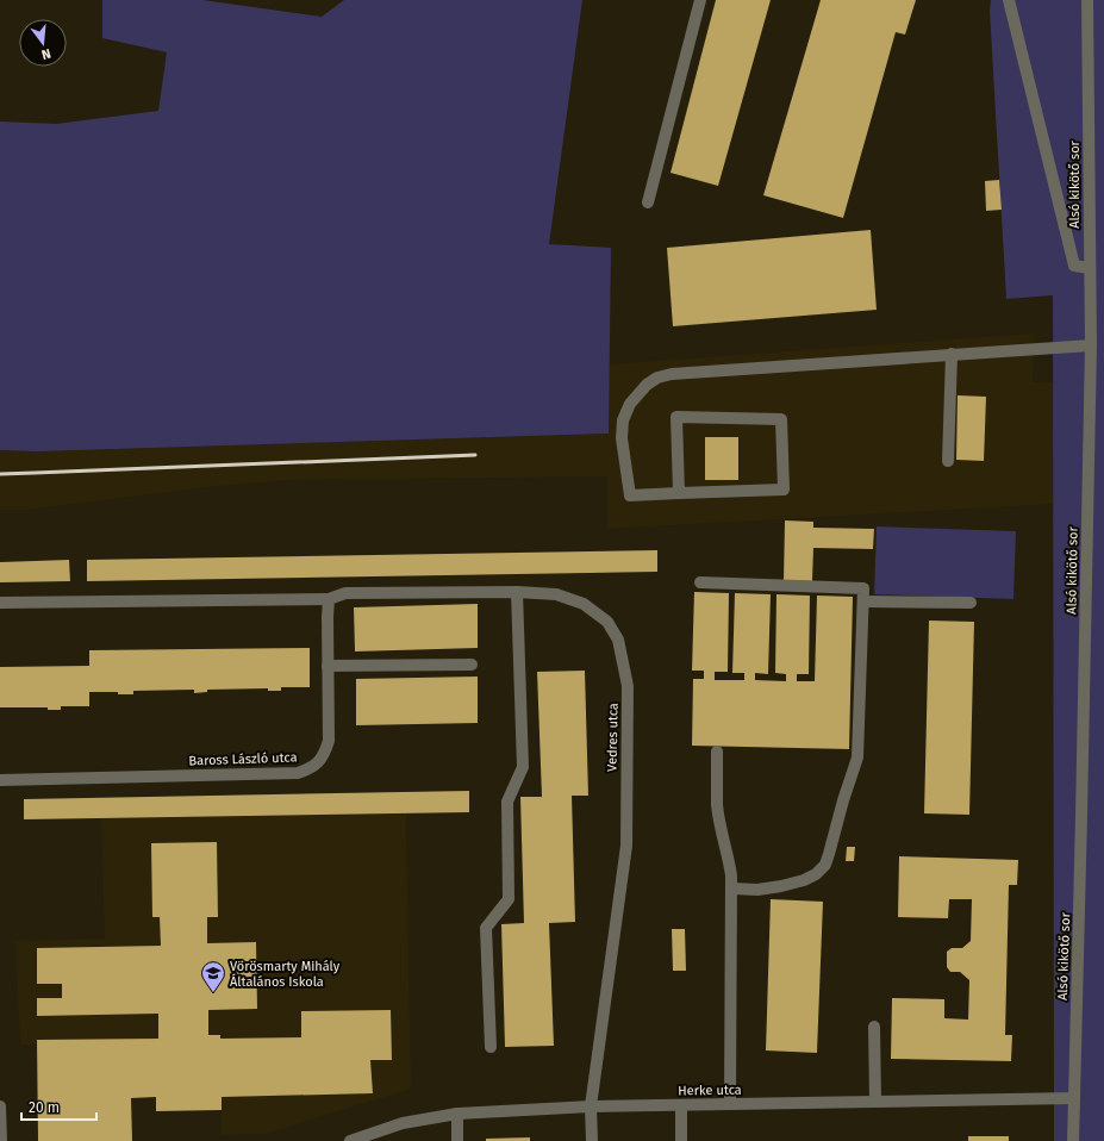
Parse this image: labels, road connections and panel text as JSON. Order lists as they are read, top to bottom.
{
  "streets": {
    "street": [
      "Alsó kikötő sor",
      "Vedres utca",
      "Baross László utca",
      "Herke utca"
    ]
  },
  "crossings": [
    ["Alsó kikötő sor", "Herke utca"],
    ["Vedres utca", "Baross László utca"],
    ["Vedres utca", "Herke utca"]
  ],
  "places": {
    "school or university": ["Vörösmarty Mihály Általános Iskola"]
  },
  "scale_bar": "20 m",
  "north": "bottom"
}
